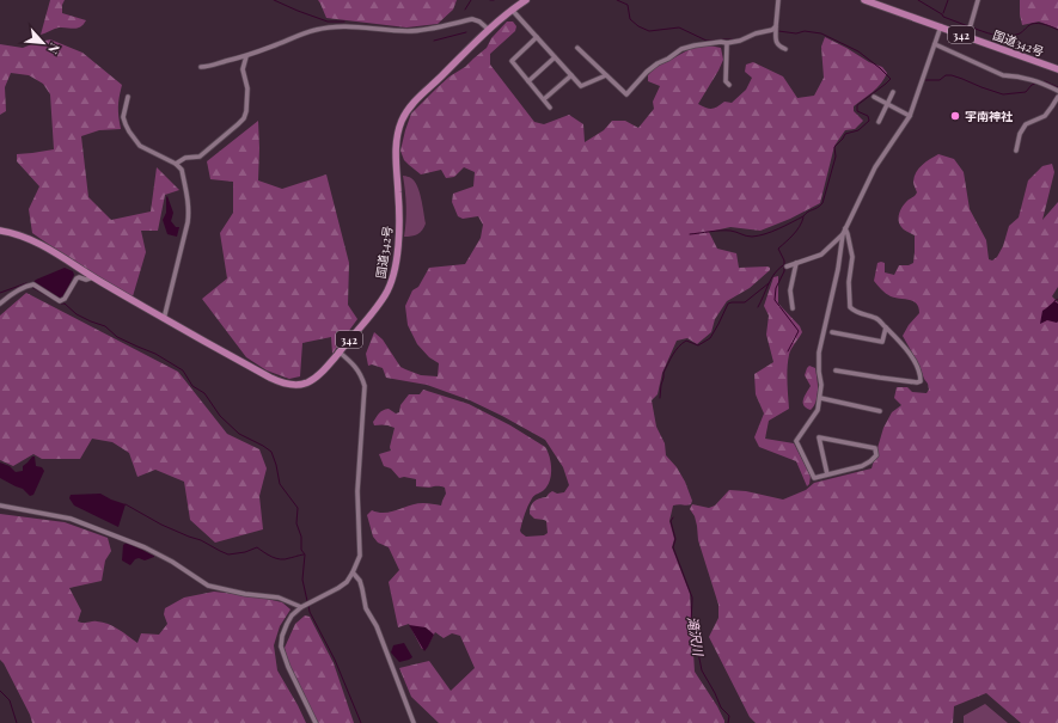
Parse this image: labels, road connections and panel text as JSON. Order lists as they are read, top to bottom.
{
  "streets": {
    "highway": ["342", "国道342号"]
  },
  "water": ["滝沢川"],
  "places": ["宇南神社"],
  "north": "bottom right"
}
